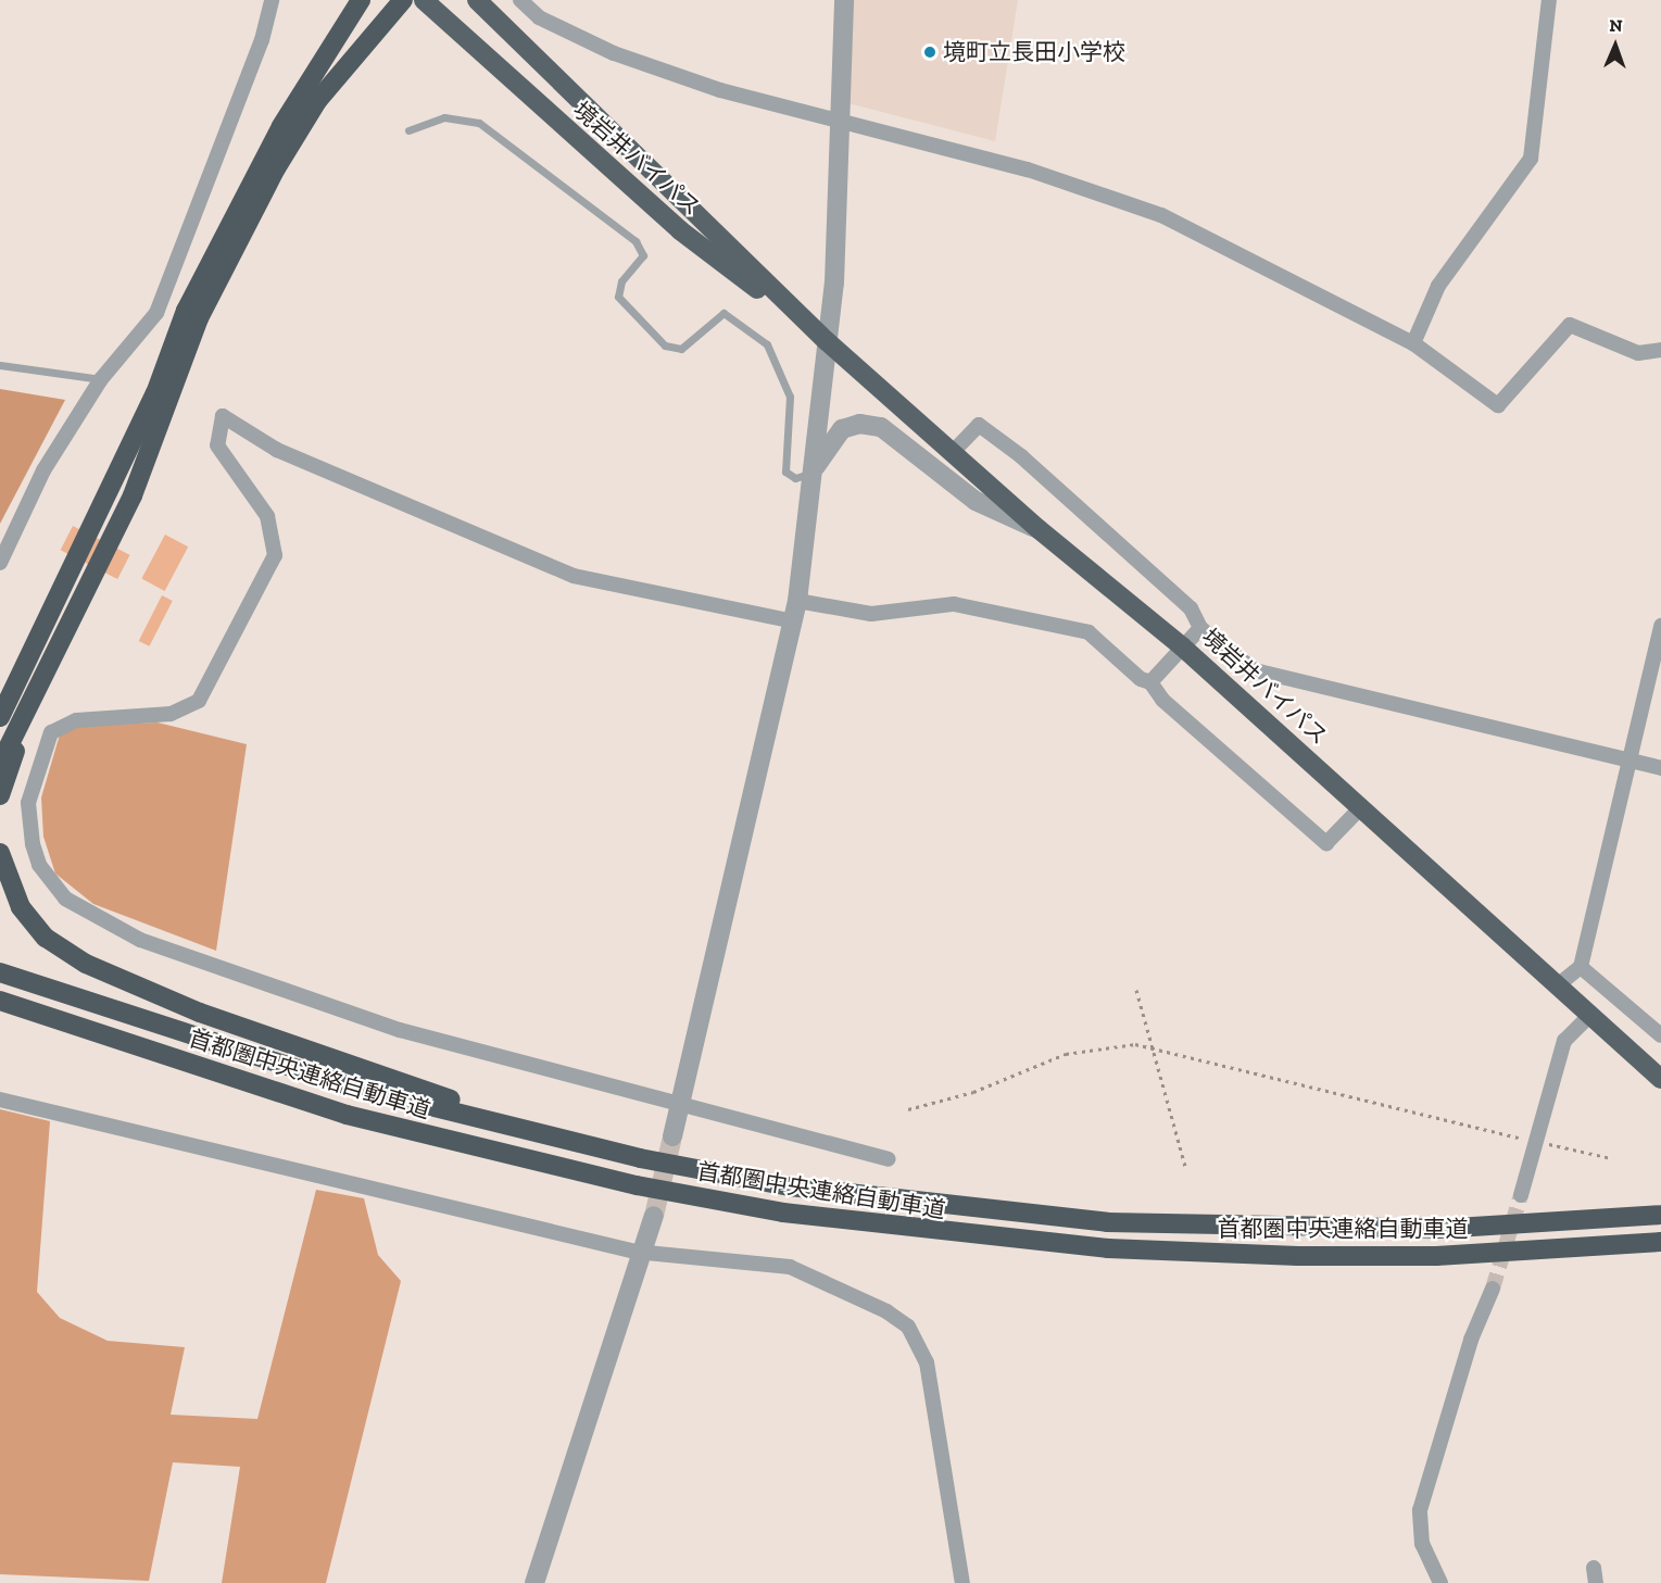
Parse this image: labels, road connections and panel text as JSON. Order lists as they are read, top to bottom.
{
  "streets": {
    "highway": ["境岩井バイパス", "首都圏中央連絡自動車道"]
  },
  "places": ["境町立長田小学校"],
  "north": "top"
}
